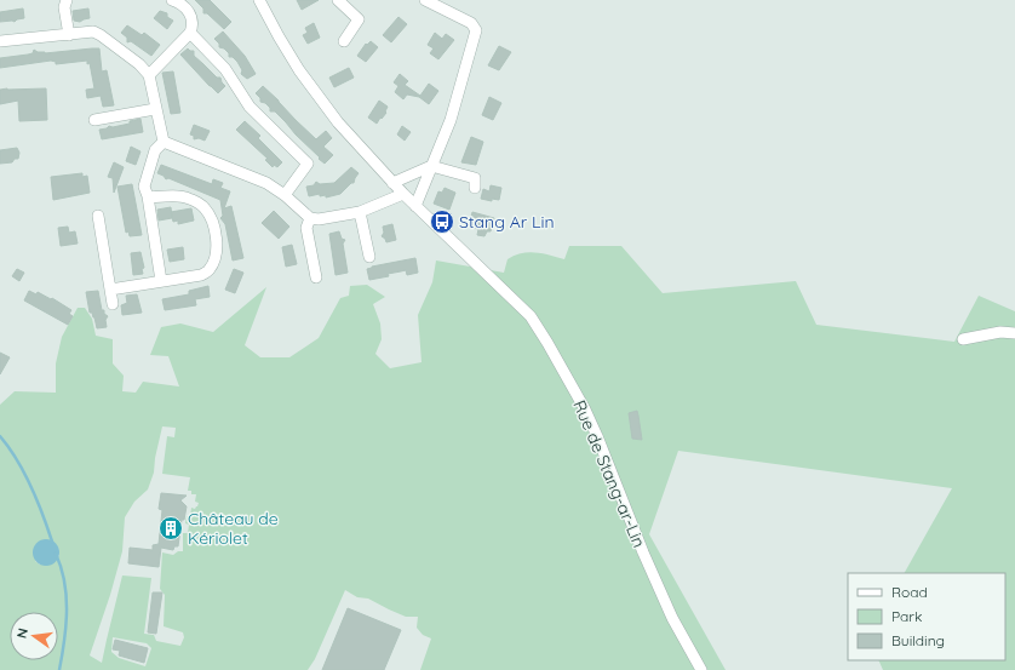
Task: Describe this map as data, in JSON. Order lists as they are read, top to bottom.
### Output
{
  "streets": {
    "street": ["Rue de Stang-ar-Lin"]
  },
  "places": {
    "bus stop": ["Stang Ar Lin"],
    "building": ["Château de Kériolet"]
  },
  "legend": ["Road", "Park", "Building"],
  "north": "left"
}
